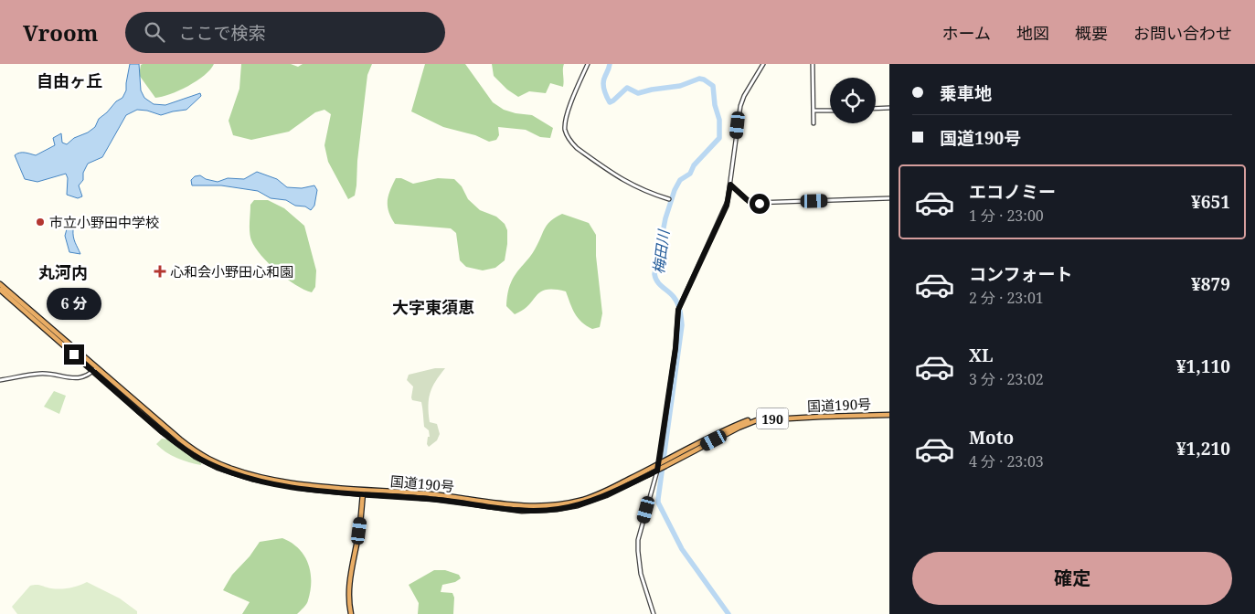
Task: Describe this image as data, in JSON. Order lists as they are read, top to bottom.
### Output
{
  "streets": {
    "highway": ["国道190号", "190"]
  },
  "districts": ["自由ヶ丘", "丸河内", "大字東須恵"],
  "water": ["梅田川"],
  "places": {
    "other": ["市立小野田中学校"],
    "health": ["心和会小野田心和園"]
  },
  "page": {
    "header": "Vroom",
    "search": "ここで検索",
    "nav": [
      "ホーム",
      "地図",
      "概要",
      "お問い合わせ"
    ],
    "banner": ["乗車地", "国道190号"],
    "list": [
      {
        "name": "エコノミー",
        "note": "1 分 · 23:00",
        "value": "¥651"
      },
      {
        "name": "コンフォート",
        "note": "2 分 · 23:01",
        "value": "¥879"
      },
      {
        "name": "XL",
        "note": "3 分 · 23:02",
        "value": "¥1,110"
      },
      {
        "name": "Moto",
        "note": "4 分 · 23:03",
        "value": "¥1,210"
      }
    ],
    "bubble": "6 分",
    "buttons": "確定"
  }
}
